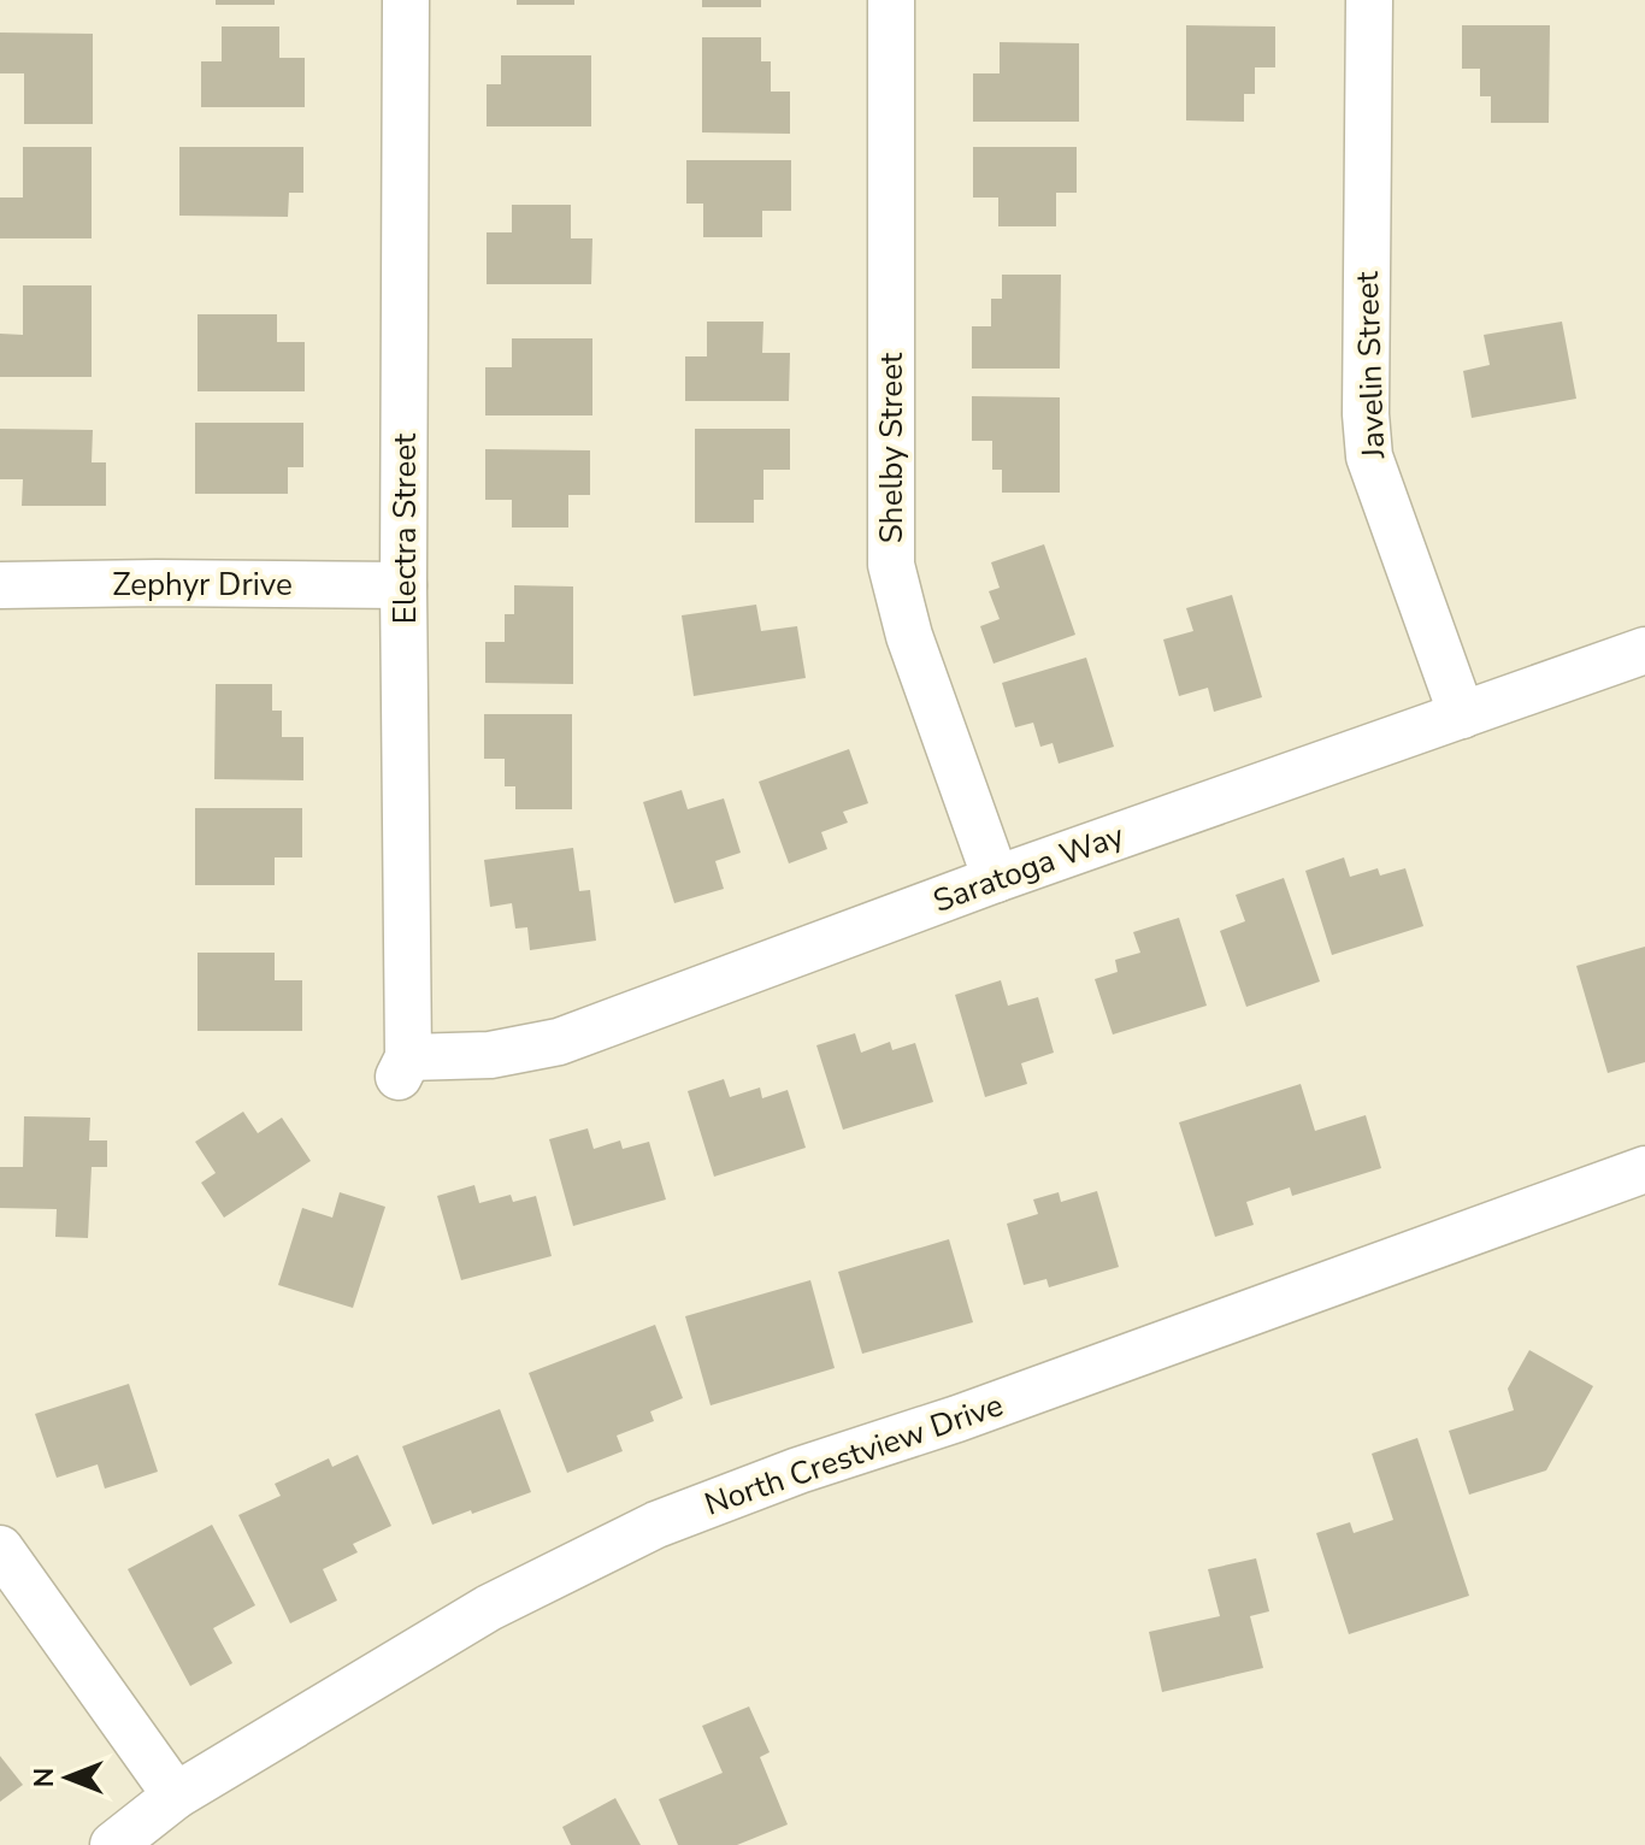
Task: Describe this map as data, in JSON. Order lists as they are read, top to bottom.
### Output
{
  "streets": {
    "street": [
      "Javelin Street",
      "Shelby Street",
      "Electra Street",
      "Zephyr Drive",
      "Saratoga Way",
      "North Crestview Drive"
    ]
  },
  "crossings": [
    ["Javelin Street", "Saratoga Way"],
    ["Shelby Street", "Saratoga Way"],
    ["Electra Street", "Zephyr Drive"],
    ["Electra Street", "Saratoga Way"]
  ],
  "north": "left"
}
